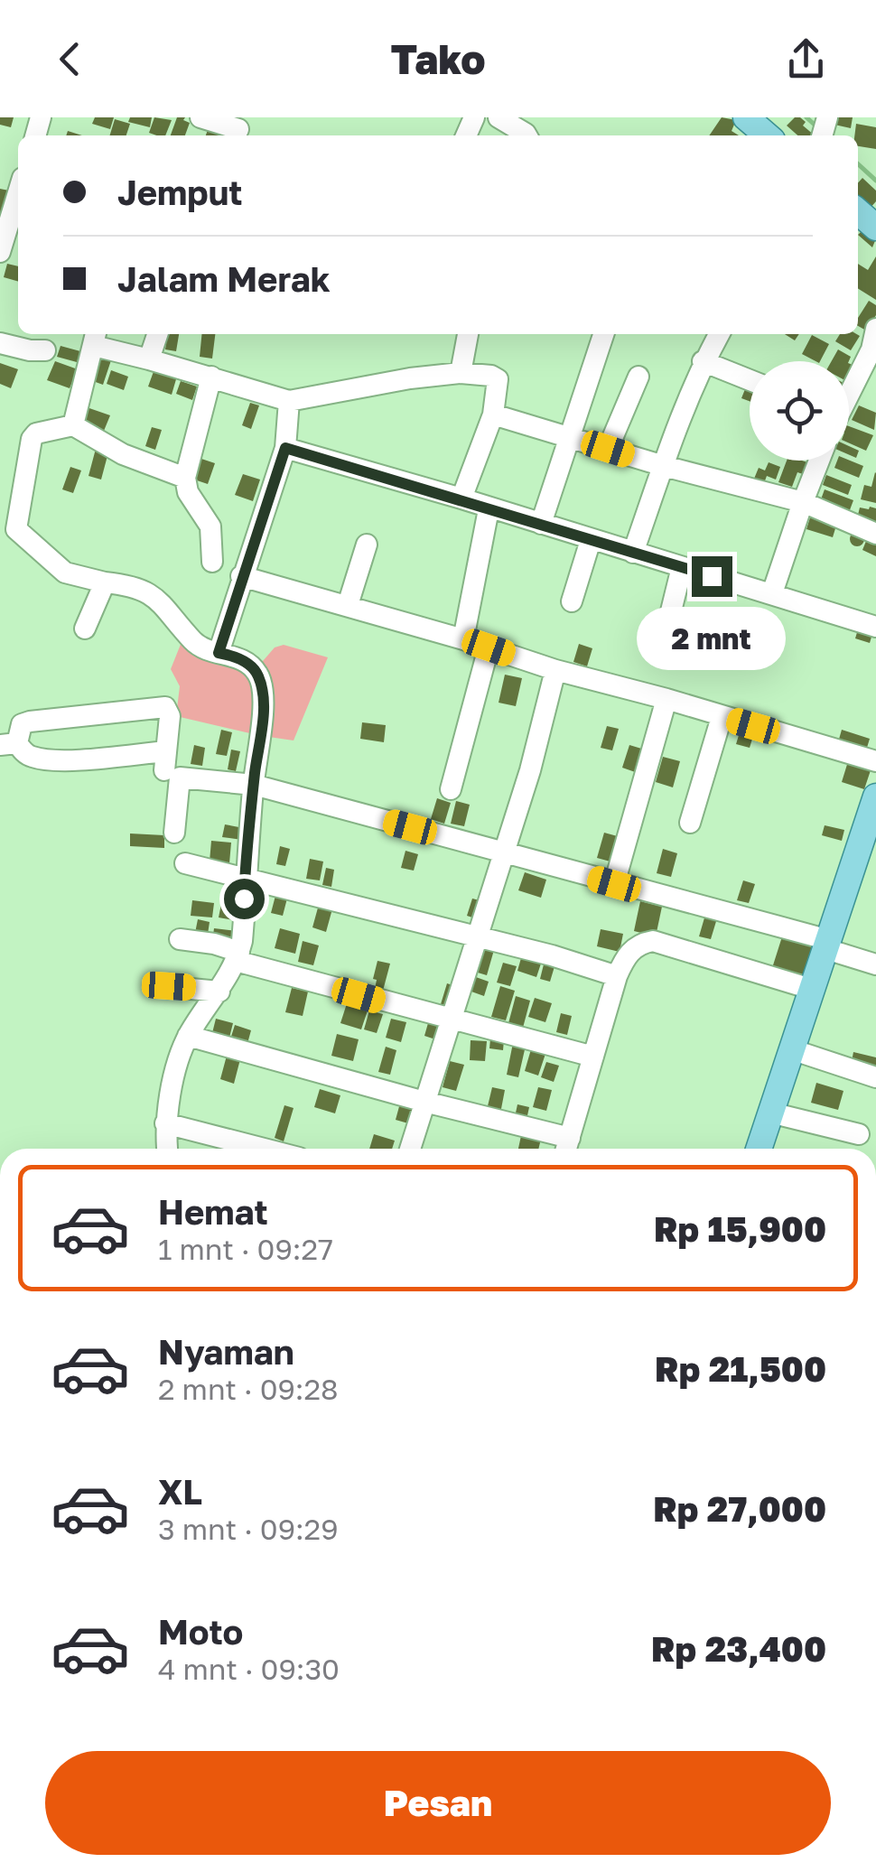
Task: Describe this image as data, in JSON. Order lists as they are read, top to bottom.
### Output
{
  "page": {
    "header": "Tako",
    "banner": ["Jemput", "Jalam Merak"],
    "bubble": "2 mnt",
    "list": [
      {
        "name": "Hemat",
        "note": "1 mnt · 09:27",
        "value": "Rp 15,900"
      },
      {
        "name": "Nyaman",
        "note": "2 mnt · 09:28",
        "value": "Rp 21,500"
      },
      {
        "name": "XL",
        "note": "3 mnt · 09:29",
        "value": "Rp 27,000"
      },
      {
        "name": "Moto",
        "note": "4 mnt · 09:30",
        "value": "Rp 23,400"
      }
    ],
    "buttons": "Pesan"
  }
}
